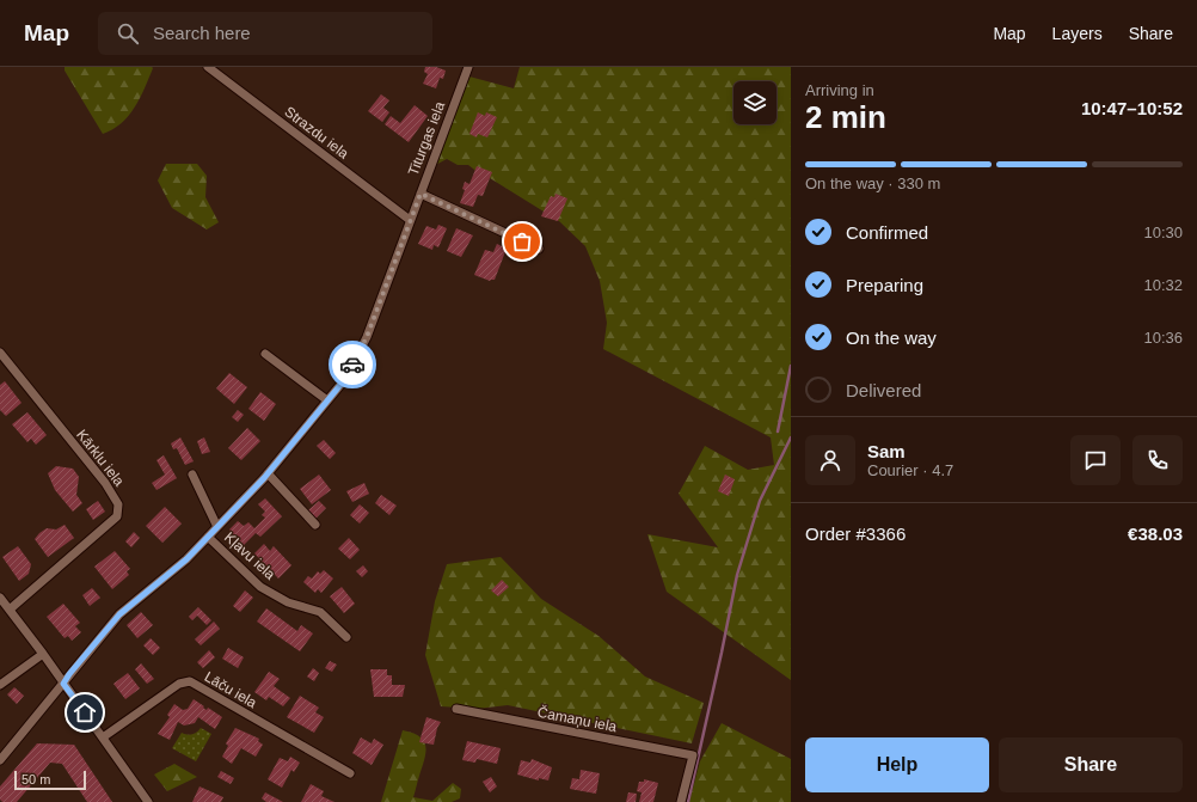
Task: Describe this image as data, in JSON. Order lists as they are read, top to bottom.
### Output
{
  "streets": {
    "street": [
      "Strazdu iela",
      "Titurgas iela",
      "Kārklu iela",
      "Kļavu iela",
      "Lāču iela",
      "Čamaņu iela"
    ]
  },
  "crossings": [
    ["Strazdu iela", "Titurgas iela"],
    ["Titurgas iela", "Kļavu iela"]
  ],
  "scale_bar": "50 m",
  "page": {
    "header": "Map",
    "search": "Search here",
    "nav": ["Map", "Layers", "Share"],
    "heading": ["2 min", "Arriving in", "10:47–10:52"],
    "panel": [
      "Sam",
      "Courier · 4.7",
      "Order #3366",
      "€38.03"
    ],
    "bar": "On the way · 330 m",
    "list": [
      ["Confirmed", "10:30"],
      ["Preparing", "10:32"],
      ["On the way", "10:36"],
      "Delivered"
    ],
    "buttons": ["Help", "Share"],
    "scale": "50 m"
  }
}
